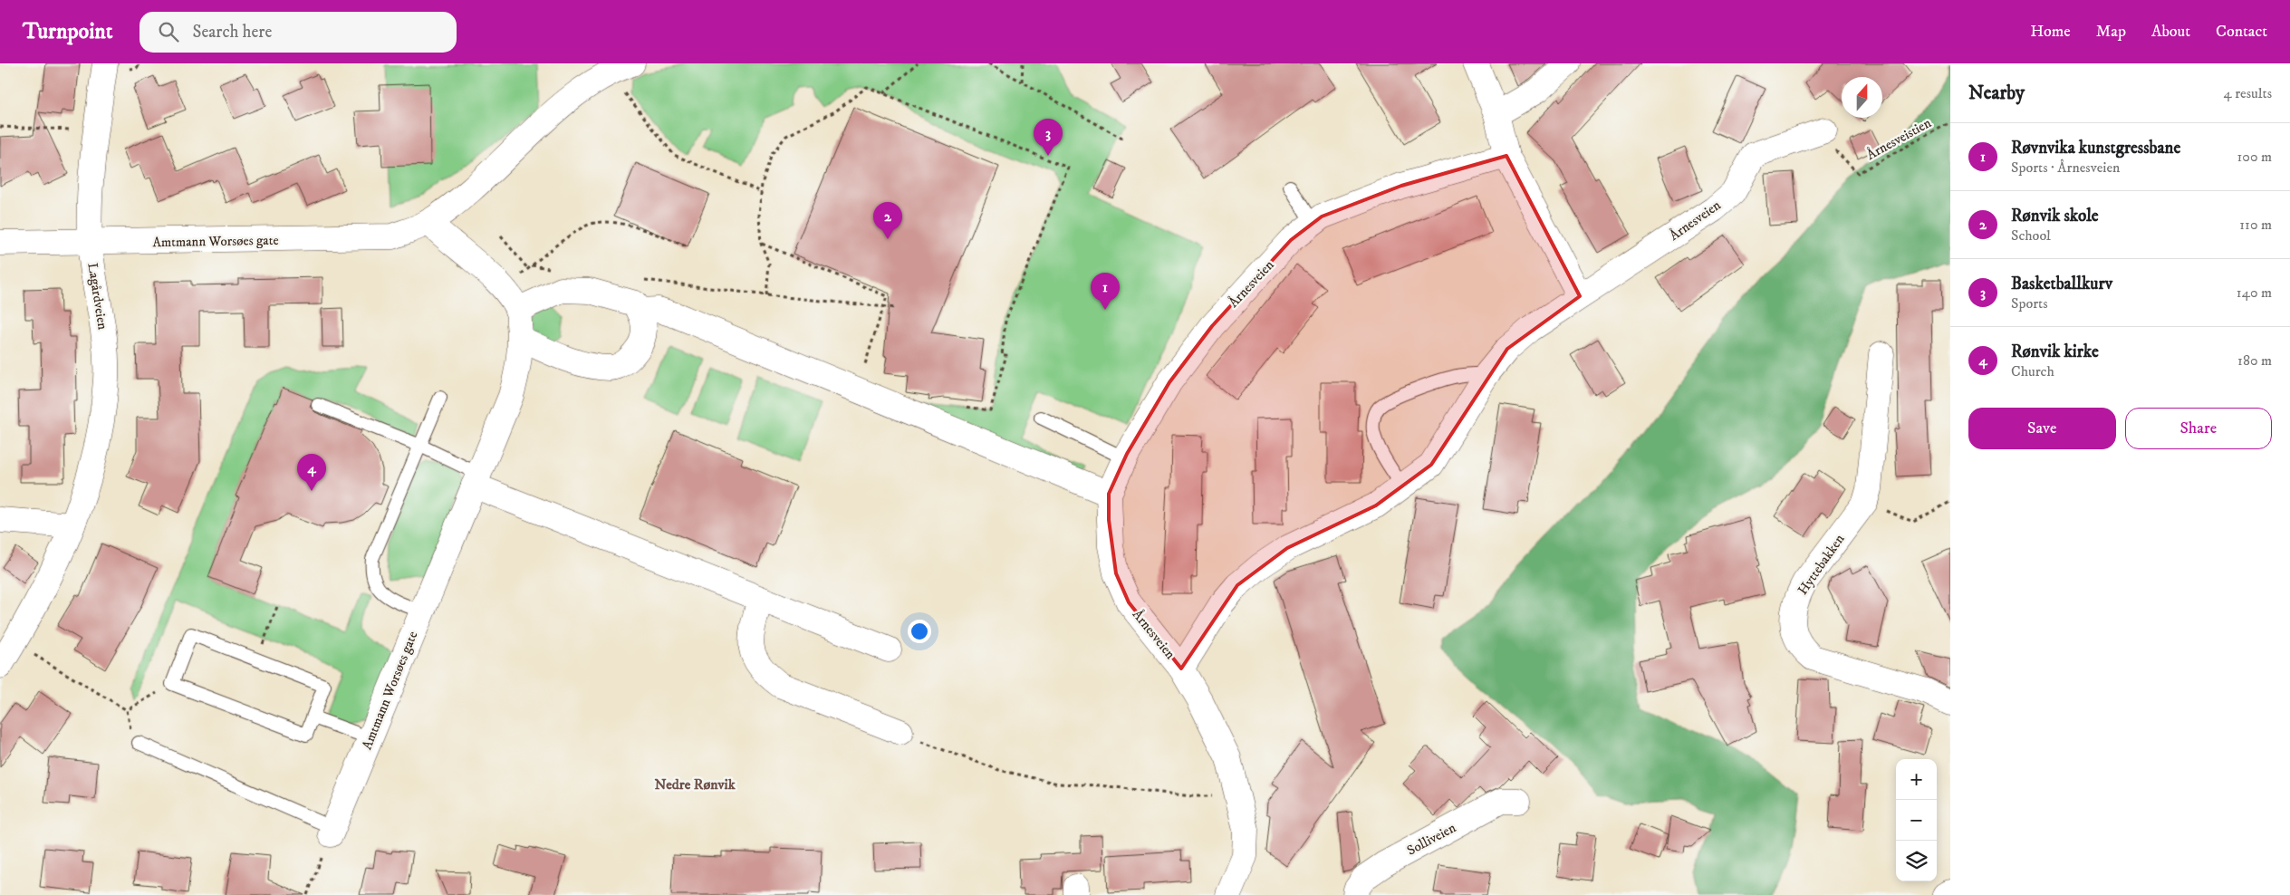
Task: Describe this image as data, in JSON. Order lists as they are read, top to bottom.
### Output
{
  "streets": {
    "street": [
      "Årnesveien",
      "Amtmann Worsøes gate",
      "Lagårdveien",
      "Hyttebakken",
      "Solliveien"
    ],
    "path": ["Årnesveistien"]
  },
  "crossings": [
    ["Årnesveistien", "Årnesveien"],
    ["Amtmann Worsøes gate", "Lagårdveien"]
  ],
  "districts": ["Nedre Rønvik"],
  "north": "top",
  "page": {
    "header": "Turnpoint",
    "search": "Search here",
    "nav": [
      "Home",
      "Map",
      "About",
      "Contact"
    ],
    "heading": ["Nearby", "4 results"],
    "pins": [
      "3",
      "2",
      "1",
      "4"
    ],
    "list": [
      {
        "mark": "1",
        "name": "Røvnvika kunstgressbane",
        "note": "Sports · Årnesveien",
        "value": "100 m"
      },
      {
        "mark": "2",
        "name": "Rønvik skole",
        "note": "School",
        "value": "110 m"
      },
      {
        "mark": "3",
        "name": "Basketballkurv",
        "note": "Sports",
        "value": "140 m"
      },
      {
        "mark": "4",
        "name": "Rønvik kirke",
        "note": "Church",
        "value": "180 m"
      }
    ],
    "buttons": ["Save", "Share"],
    "map_buttons": ["+", "−"]
  }
}
